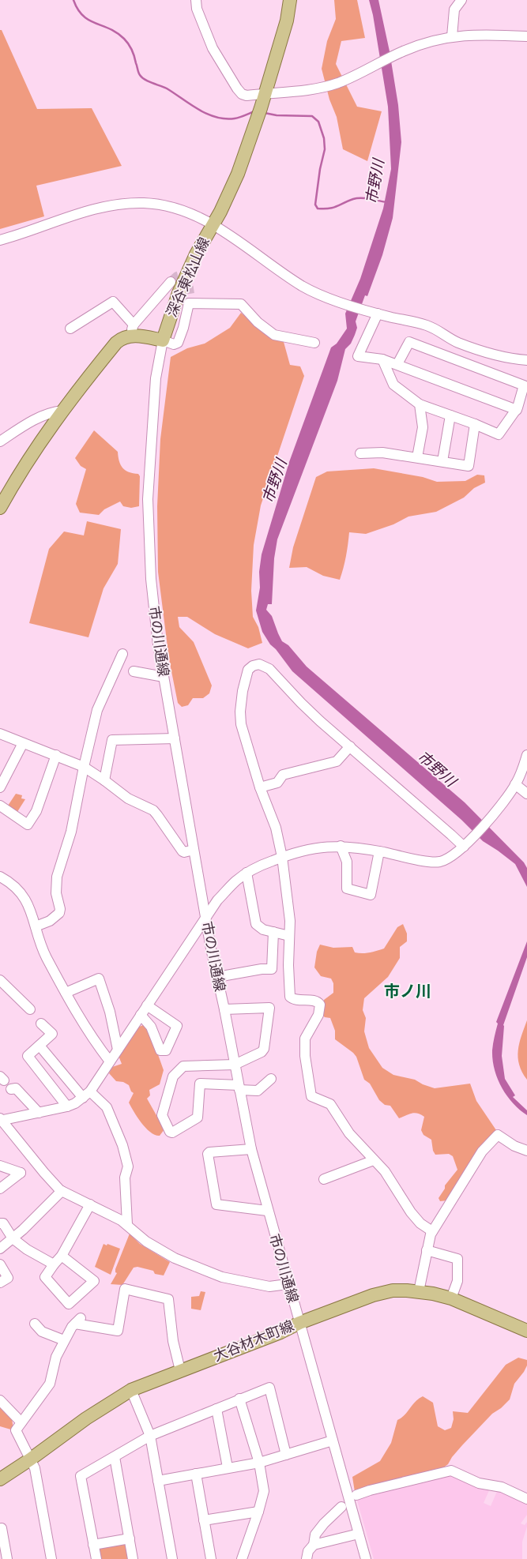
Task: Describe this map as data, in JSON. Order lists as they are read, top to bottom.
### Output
{
  "streets": {
    "main road": ["深谷東松山線", "大谷材木町線"],
    "street": ["市の川通線"]
  },
  "crossings": [
    ["深谷東松山線", "市の川通線"],
    ["市の川通線", "大谷材木町線"]
  ],
  "districts": ["市ノ川"],
  "water": ["市野川"]
}
